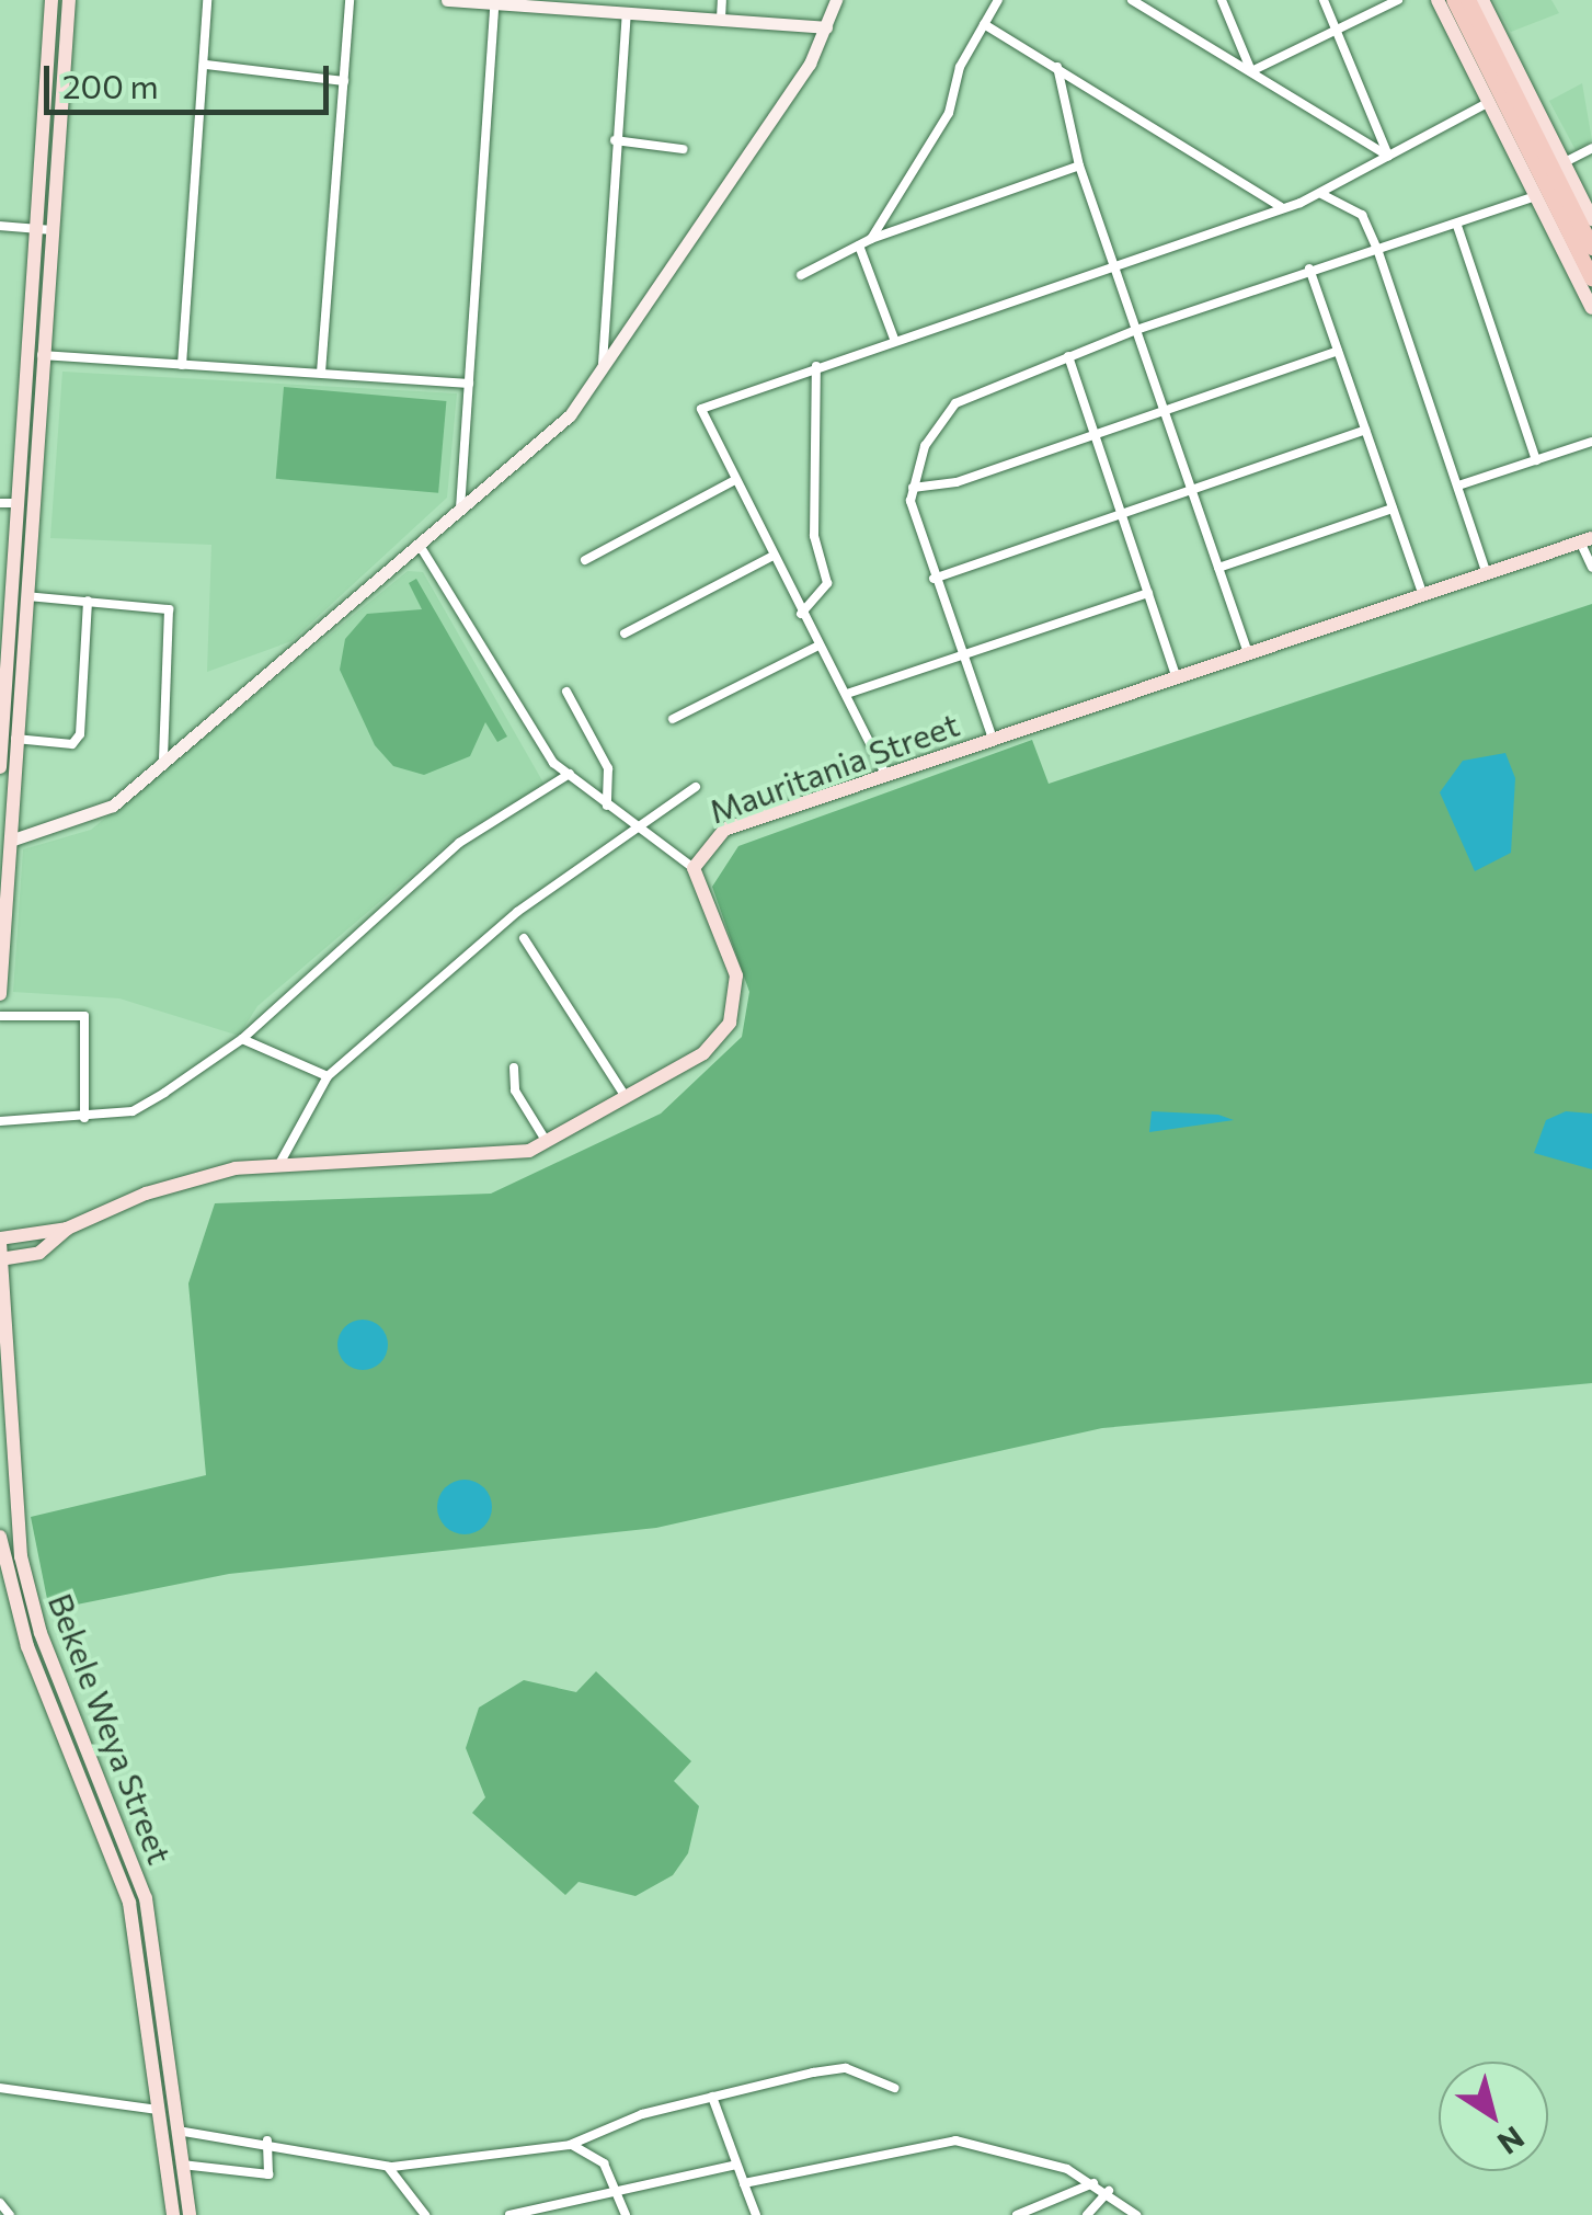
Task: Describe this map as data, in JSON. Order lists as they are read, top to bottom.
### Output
{
  "streets": {
    "main road": ["Mauritania Street", "Bekele Weya Street"]
  },
  "crossings": [
    ["Mauritania Street", "Bekele Weya Street"]
  ],
  "scale_bar": "200 m",
  "north": "bottom right"
}
